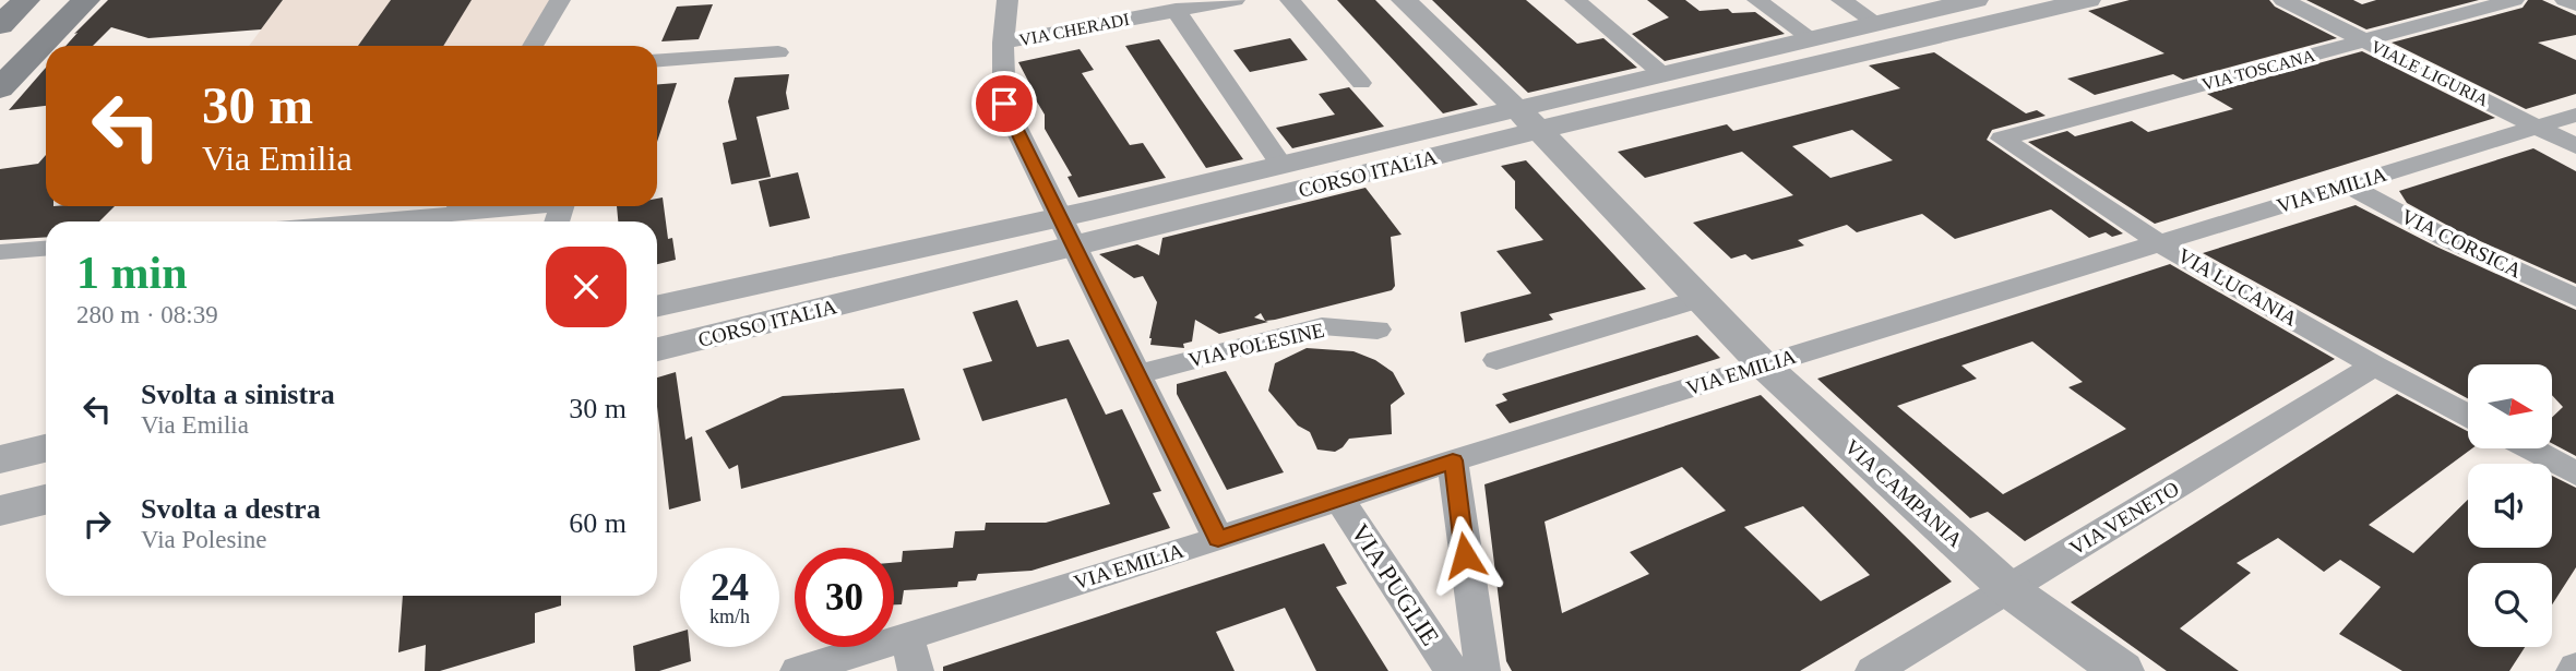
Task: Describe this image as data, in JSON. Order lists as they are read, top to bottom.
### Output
{
  "streets": {
    "street": [
      "VIA CHERADI",
      "VIA TOSCANA",
      "VIALE LIGURIA",
      "CORSO ITALIA",
      "VIA EMILIA",
      "VIA CORSICA",
      "VIA LUCANIA",
      "VIA POLESINE",
      "VIA CAMPANIA",
      "VIA VENETO",
      "VIA PUGLIE"
    ]
  },
  "crossings": [
    ["VIA TOSCANA", "VIALE LIGURIA"],
    ["VIA TOSCANA", "VIA LUCANIA"],
    ["VIALE LIGURIA", "VIA EMILIA"],
    ["CORSO ITALIA", "VIA CAMPANIA"],
    ["VIA EMILIA", "VIA CORSICA"],
    ["VIA EMILIA", "VIA LUCANIA"],
    ["VIA EMILIA", "VIA CAMPANIA"],
    ["VIA EMILIA", "VIA PUGLIE"],
    ["VIA LUCANIA", "VIA VENETO"],
    ["VIA CAMPANIA", "VIA VENETO"]
  ],
  "north": "right",
  "page": {
    "turn": ["30 m", "Via Emilia"],
    "heading": ["1 min", "280 m · 08:39"],
    "list": [
      {
        "name": "Svolta a sinistra",
        "note": "Via Emilia",
        "value": "30 m"
      },
      {
        "name": "Svolta a destra",
        "note": "Via Polesine",
        "value": "60 m"
      }
    ],
    "speed": "24 km/h",
    "limit": "30"
  }
}
